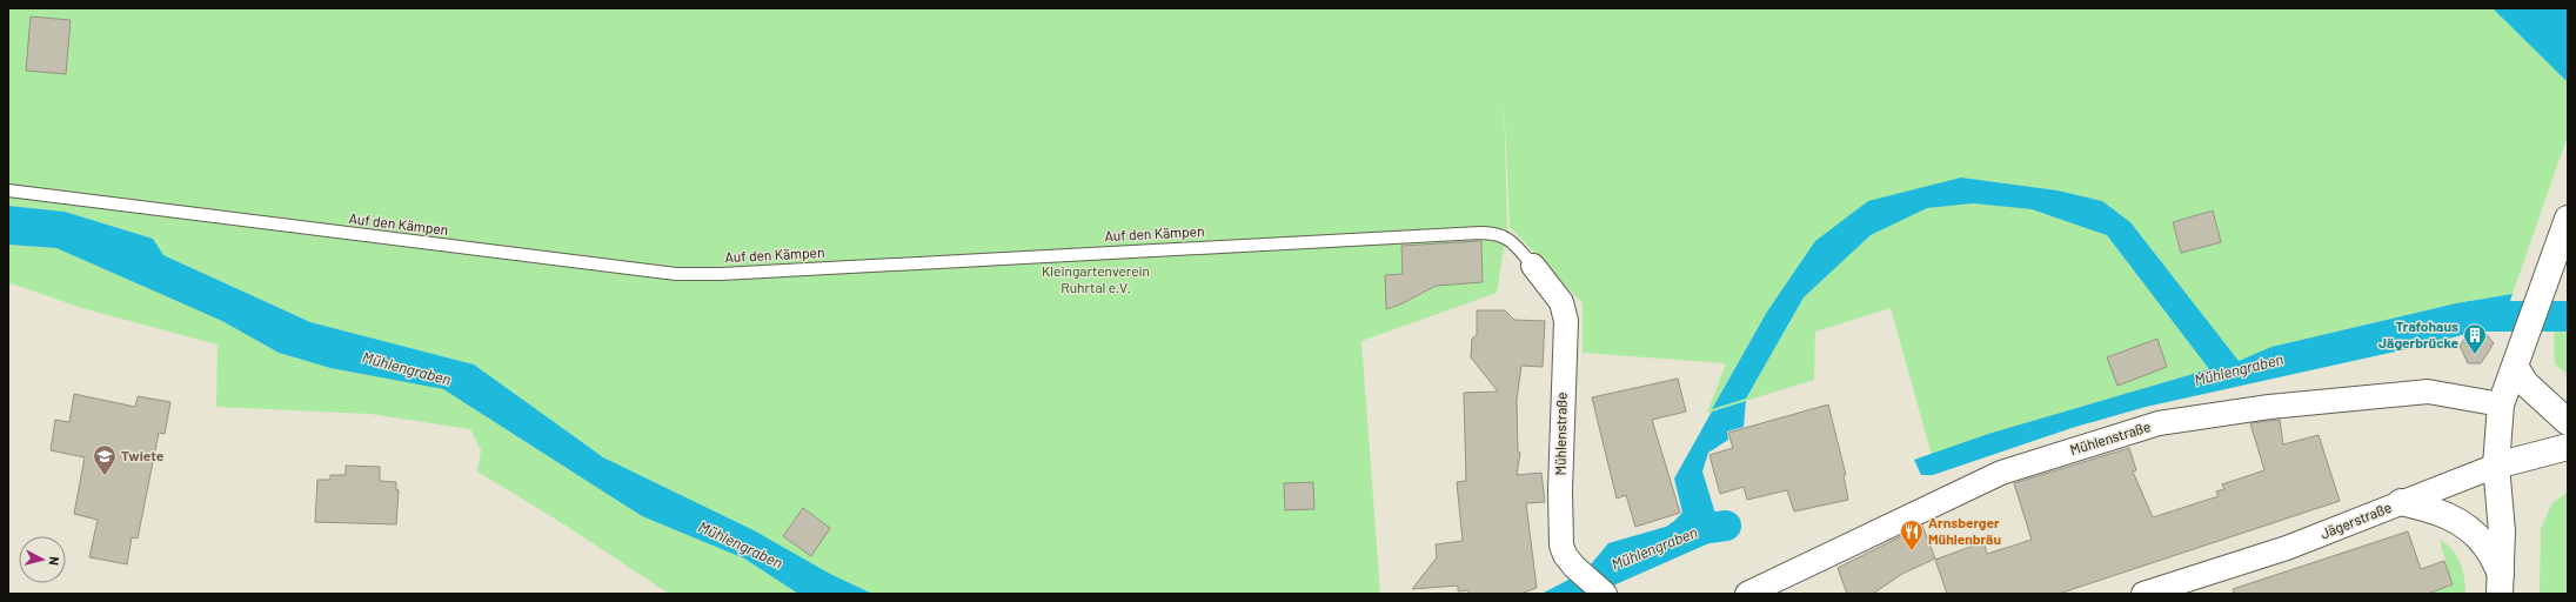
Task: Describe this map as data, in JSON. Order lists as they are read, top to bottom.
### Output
{
  "streets": {
    "main road": ["Jägerstraße"],
    "street": ["Mühlenstraße"],
    "lane": ["Auf den Kämpen"]
  },
  "crossings": [
    ["Auf den Kämpen", "Mühlenstraße"]
  ],
  "water": ["Mühlengraben"],
  "parks": ["Kleingartenverein Ruhrtal e.V."],
  "places": {
    "building": ["Trafohaus Jägerbrücke"],
    "school or university": ["Twiete"],
    "restaurant": ["Arnsberger Mühlenbräu"]
  },
  "north": "right"
}
